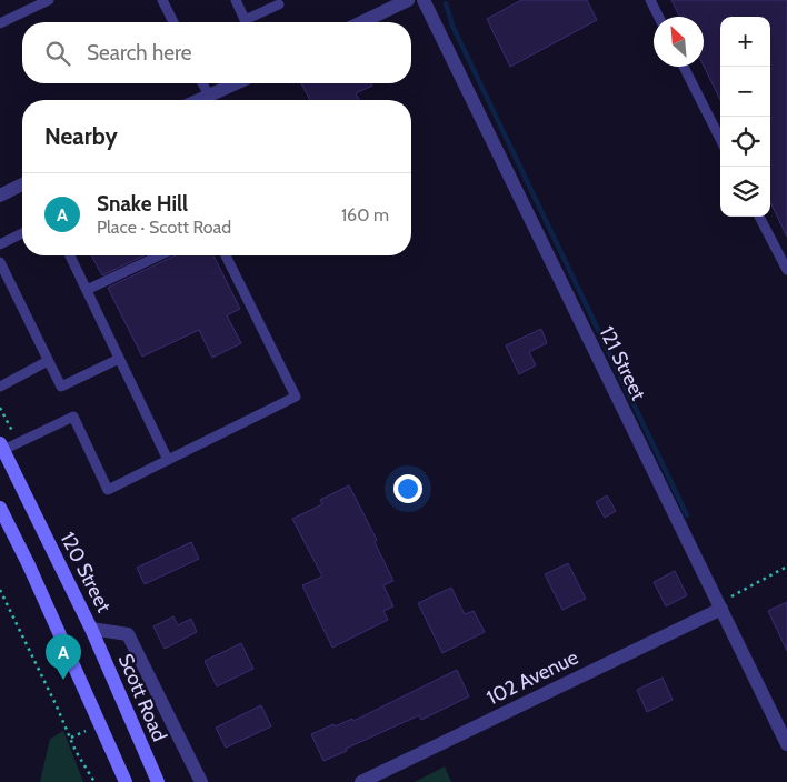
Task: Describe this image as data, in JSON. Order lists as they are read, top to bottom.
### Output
{
  "streets": {
    "main road": ["120 Street", "Scott Road"],
    "street": ["121 Street", "102 Avenue"]
  },
  "crossings": [
    ["121 Street", "102 Avenue"],
    ["120 Street", "Scott Road"]
  ],
  "north": "top left",
  "page": {
    "map_buttons": ["+", "−"],
    "search": "Search here",
    "heading": "Nearby",
    "list": [
      {
        "mark": "A",
        "name": "Snake Hill",
        "note": "Place · Scott Road",
        "value": "160 m"
      }
    ],
    "pins": "A"
  }
}
